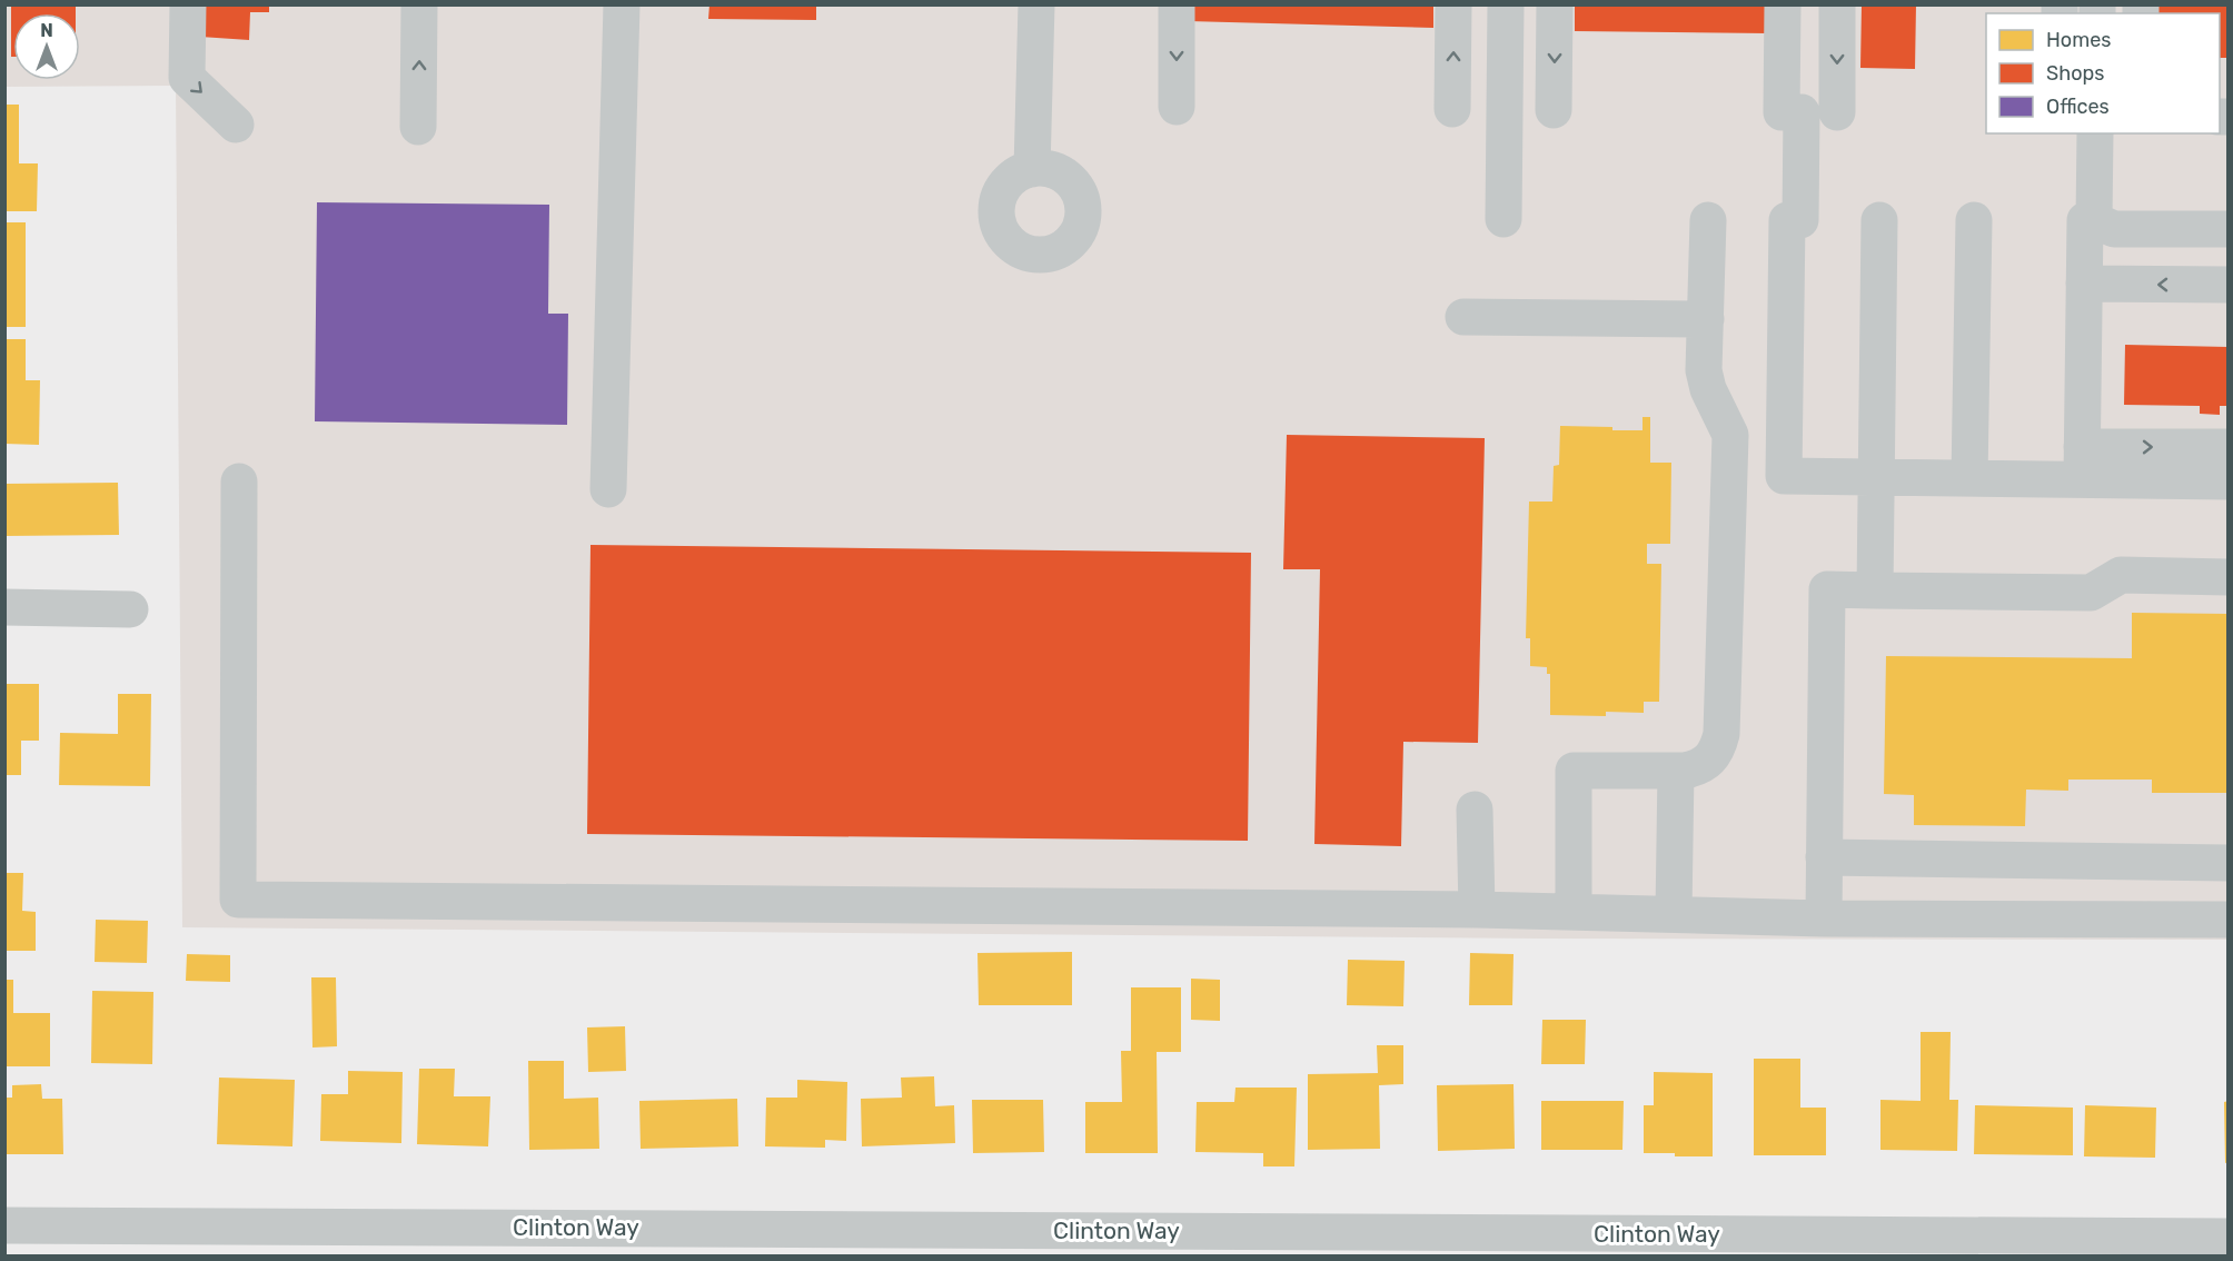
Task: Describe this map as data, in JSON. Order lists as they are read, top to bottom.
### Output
{
  "streets": {
    "street": ["Clinton Way"]
  },
  "legend": ["Homes", "Shops", "Offices"],
  "north": "top"
}
